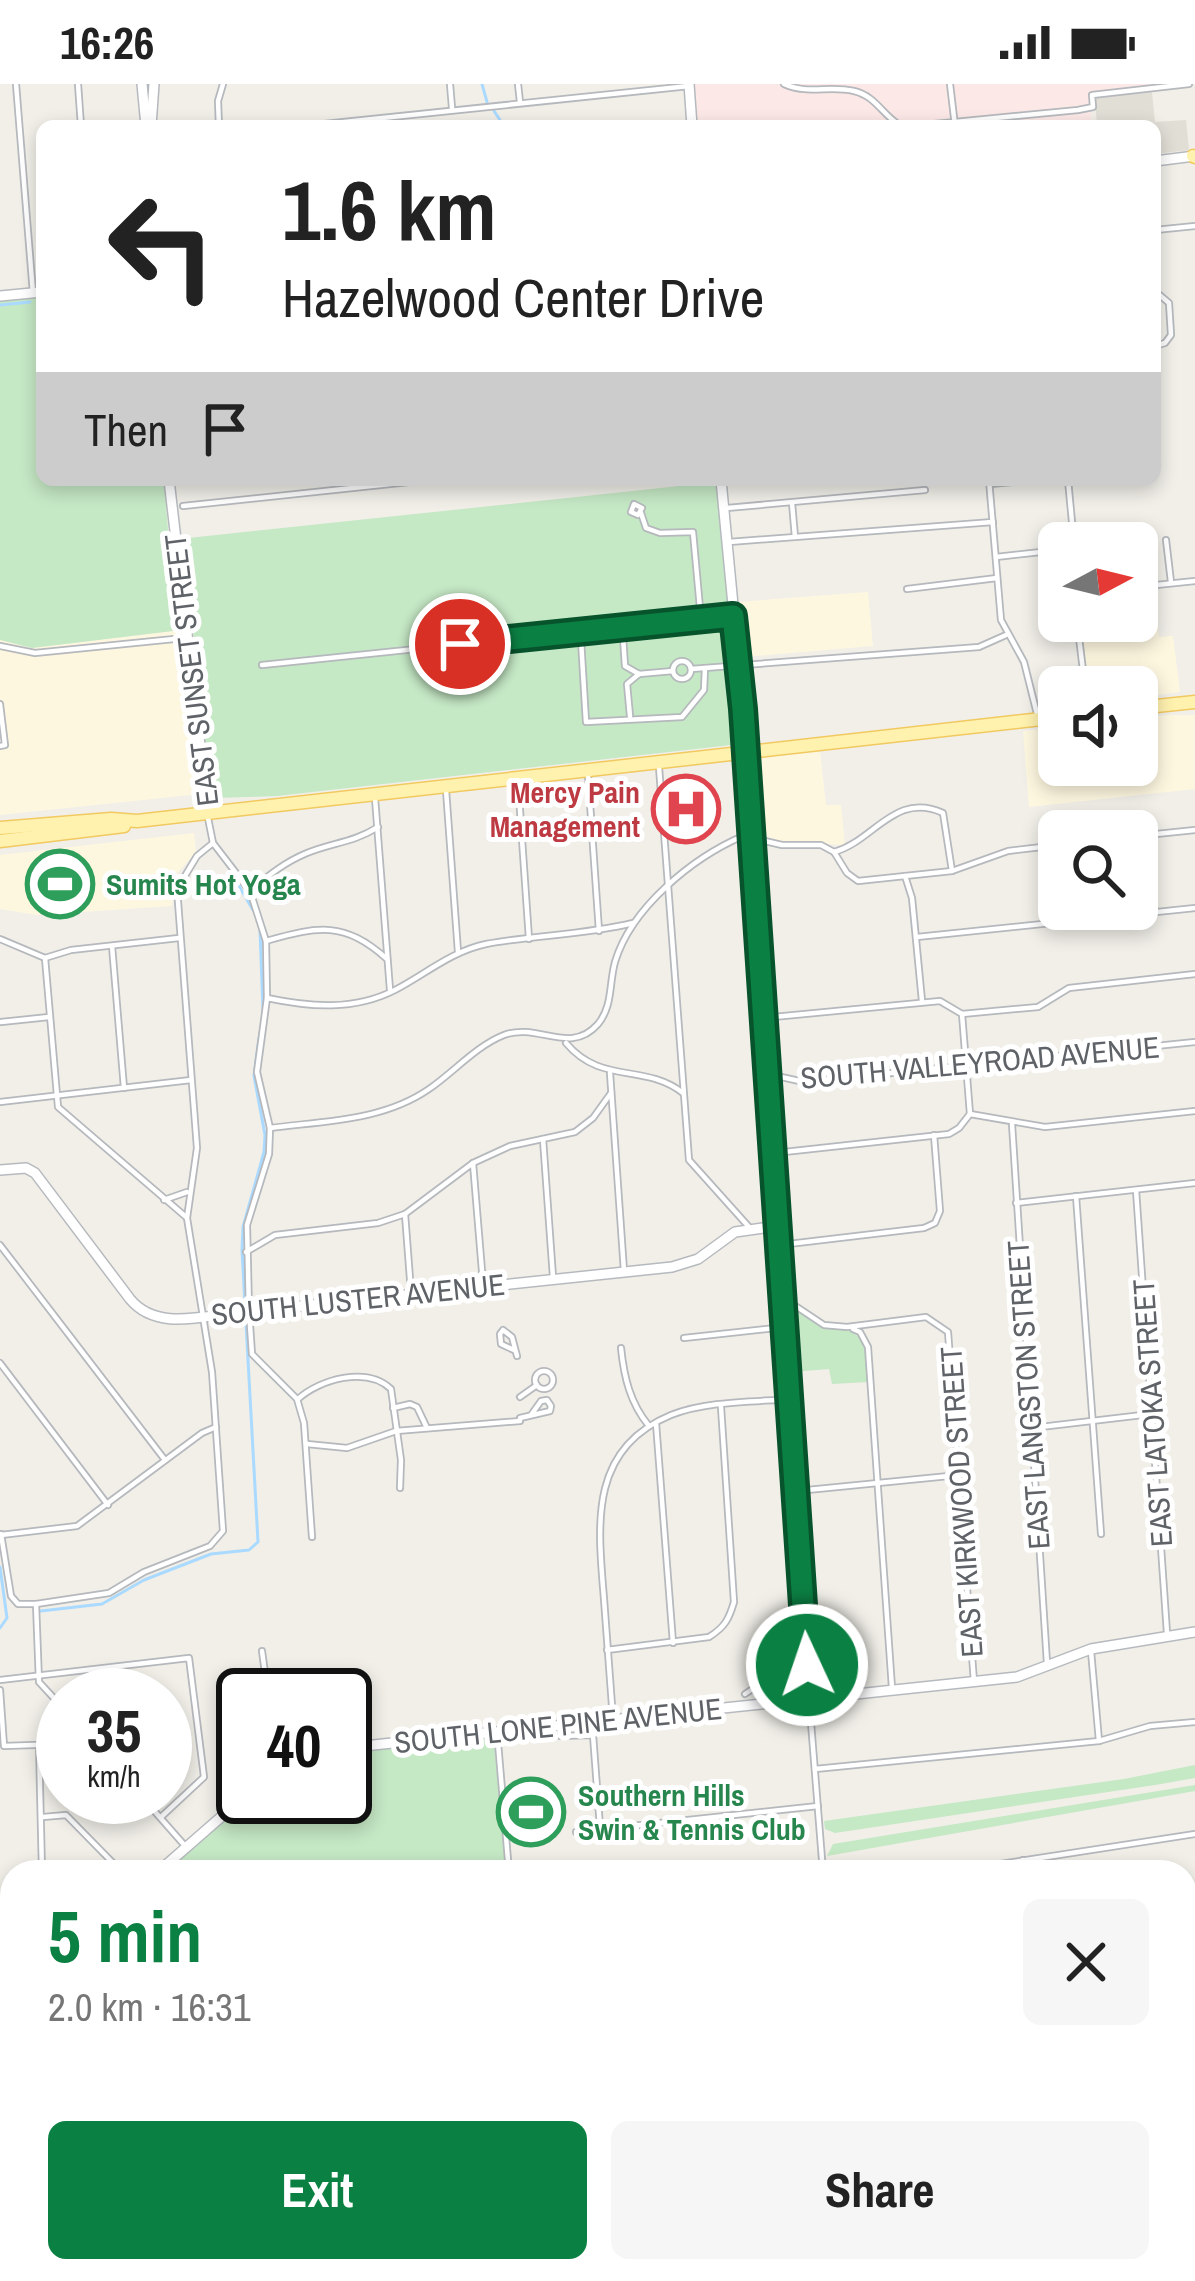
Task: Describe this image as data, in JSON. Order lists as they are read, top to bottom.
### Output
{
  "streets": {
    "street": [
      "EAST SUNSET STREET",
      "SOUTH VALLEYROAD AVENUE",
      "SOUTH LUSTER AVENUE",
      "EAST LANGSTON STREET",
      "EAST LATOKA STREET",
      "EAST KIRKWOOD STREET",
      "SOUTH LONE PINE AVENUE"
    ]
  },
  "crossings": [
    ["EAST SUNSET STREET", "SOUTH LUSTER AVENUE"],
    ["EAST LANGSTON STREET", "SOUTH LONE PINE AVENUE"],
    ["EAST LATOKA STREET", "SOUTH LONE PINE AVENUE"],
    ["EAST KIRKWOOD STREET", "SOUTH LONE PINE AVENUE"]
  ],
  "places": {
    "hospital": ["Mercy Pain Management"],
    "sports": ["Sumits Hot Yoga", "Southern Hills Swin & Tennis Club"]
  },
  "north": "right",
  "page": {
    "status": "16:26",
    "turn": ["1.6 km", "Hazelwood Center Drive"],
    "then": "Then",
    "speed": "35 km/h",
    "limit": "40",
    "heading": ["5 min", "2.0 km · 16:31"],
    "buttons": ["Exit", "Share"]
  }
}
